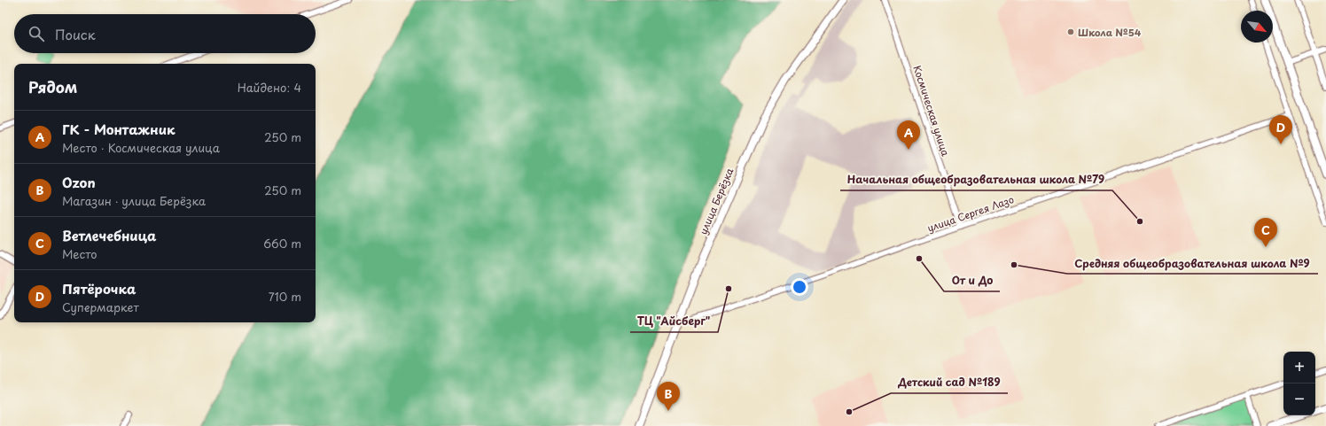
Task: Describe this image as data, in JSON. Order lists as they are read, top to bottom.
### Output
{
  "streets": {
    "main road": ["улица Берёзка"],
    "street": ["Космическая улица", "улица Сергея Лазо"]
  },
  "crossings": [
    ["Космическая улица", "улица Сергея Лазо"],
    ["улица Берёзка", "улица Сергея Лазо"]
  ],
  "places": [
    "Школа №54",
    "Начальная общеобразовательная школа №79",
    "От и До",
    "Средняя общеобразовательная школа №9",
    "ТЦ \"Айсберг\"",
    "Детский сад №189"
  ],
  "north": "bottom right",
  "page": {
    "search": "Поиск",
    "heading": ["Рядом", "Найдено: 4"],
    "list": [
      {
        "mark": "A",
        "name": "ГК - Монтажник",
        "note": "Место · Космическая улица",
        "value": "250 m"
      },
      {
        "mark": "B",
        "name": "Ozon",
        "note": "Магазин · улица Берёзка",
        "value": "250 m"
      },
      {
        "mark": "C",
        "name": "Ветлечебница",
        "note": "Место",
        "value": "660 m"
      },
      {
        "mark": "D",
        "name": "Пятёрочка",
        "note": "Супермаркет",
        "value": "710 m"
      }
    ],
    "pins": [
      "D",
      "A",
      "C",
      "B"
    ],
    "map_buttons": ["+", "−"]
  }
}
